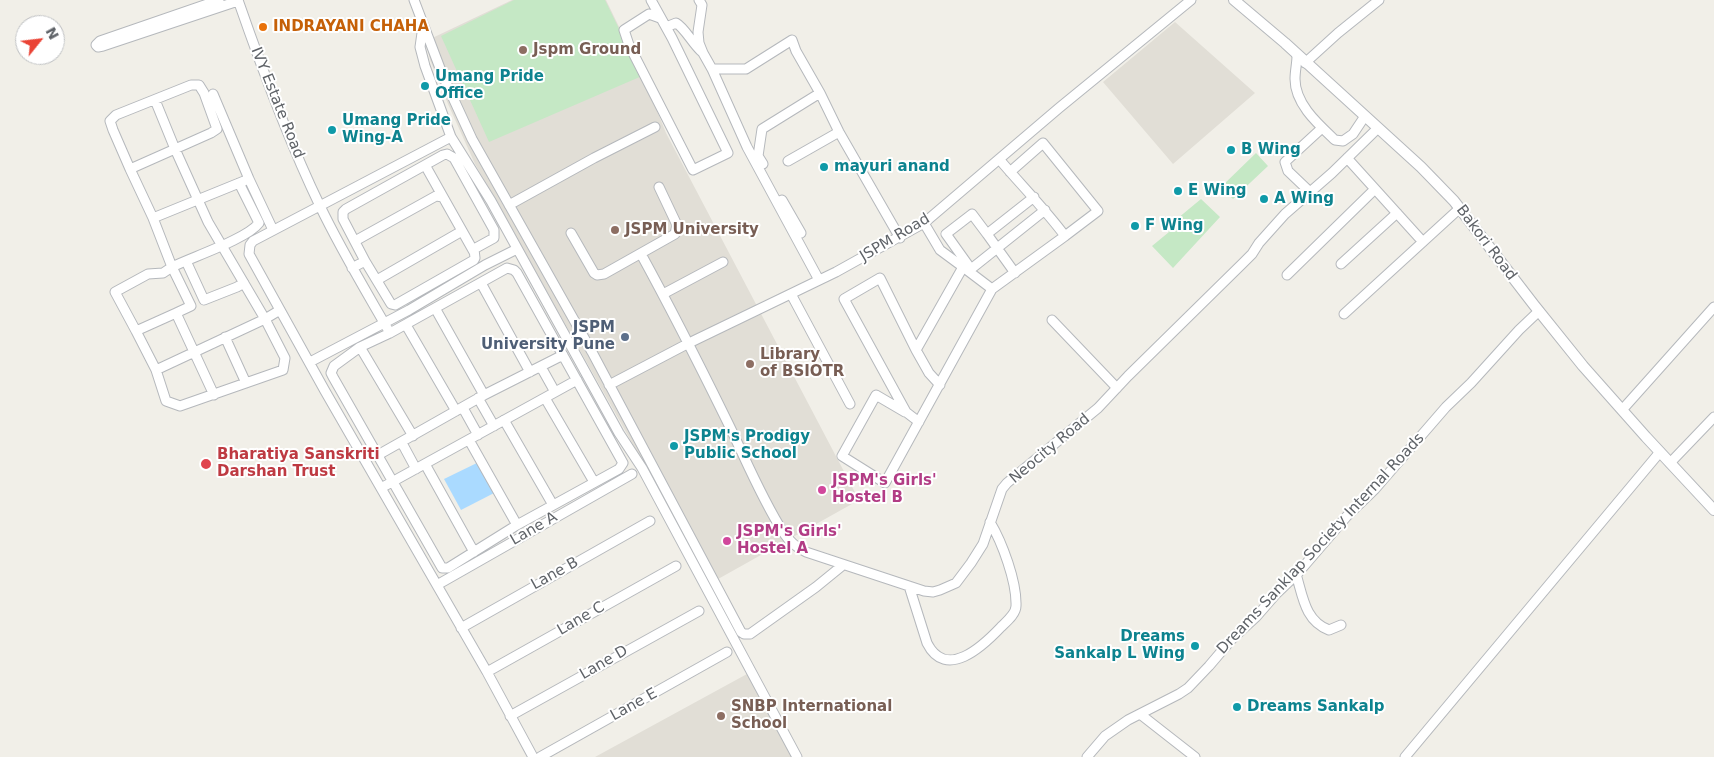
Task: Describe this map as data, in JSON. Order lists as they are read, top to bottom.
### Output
{
  "streets": {
    "street": [
      "IVY Estate Road",
      "JSPM Road",
      "Bakori Road",
      "Neocity Road",
      "Lane A",
      "Dreams Sanklap Society Internal Roads",
      "Lane B",
      "Lane C",
      "Lane D",
      "Lane E"
    ]
  },
  "crossings": [
    ["JSPM Road", "Neocity Road"],
    ["Bakori Road", "Neocity Road"],
    ["Bakori Road", "Dreams Sanklap Society Internal Roads"]
  ],
  "places": [
    "INDRAYANI CHAHA",
    "Jspm Ground",
    "Umang Pride Office",
    "Umang Pride Wing-A",
    "B Wing",
    "mayuri anand",
    "E Wing",
    "A Wing",
    "F Wing",
    "JSPM University",
    "JSPM University Pune",
    "Library of BSIOTR",
    "JSPM's Prodigy Public School",
    "Bharatiya Sanskriti Darshan Trust",
    "JSPM's Girls' Hostel B",
    "JSPM's Girls' Hostel A",
    "Dreams Sankalp L Wing",
    "Dreams Sankalp",
    "SNBP International School"
  ],
  "north": "top right"
}
